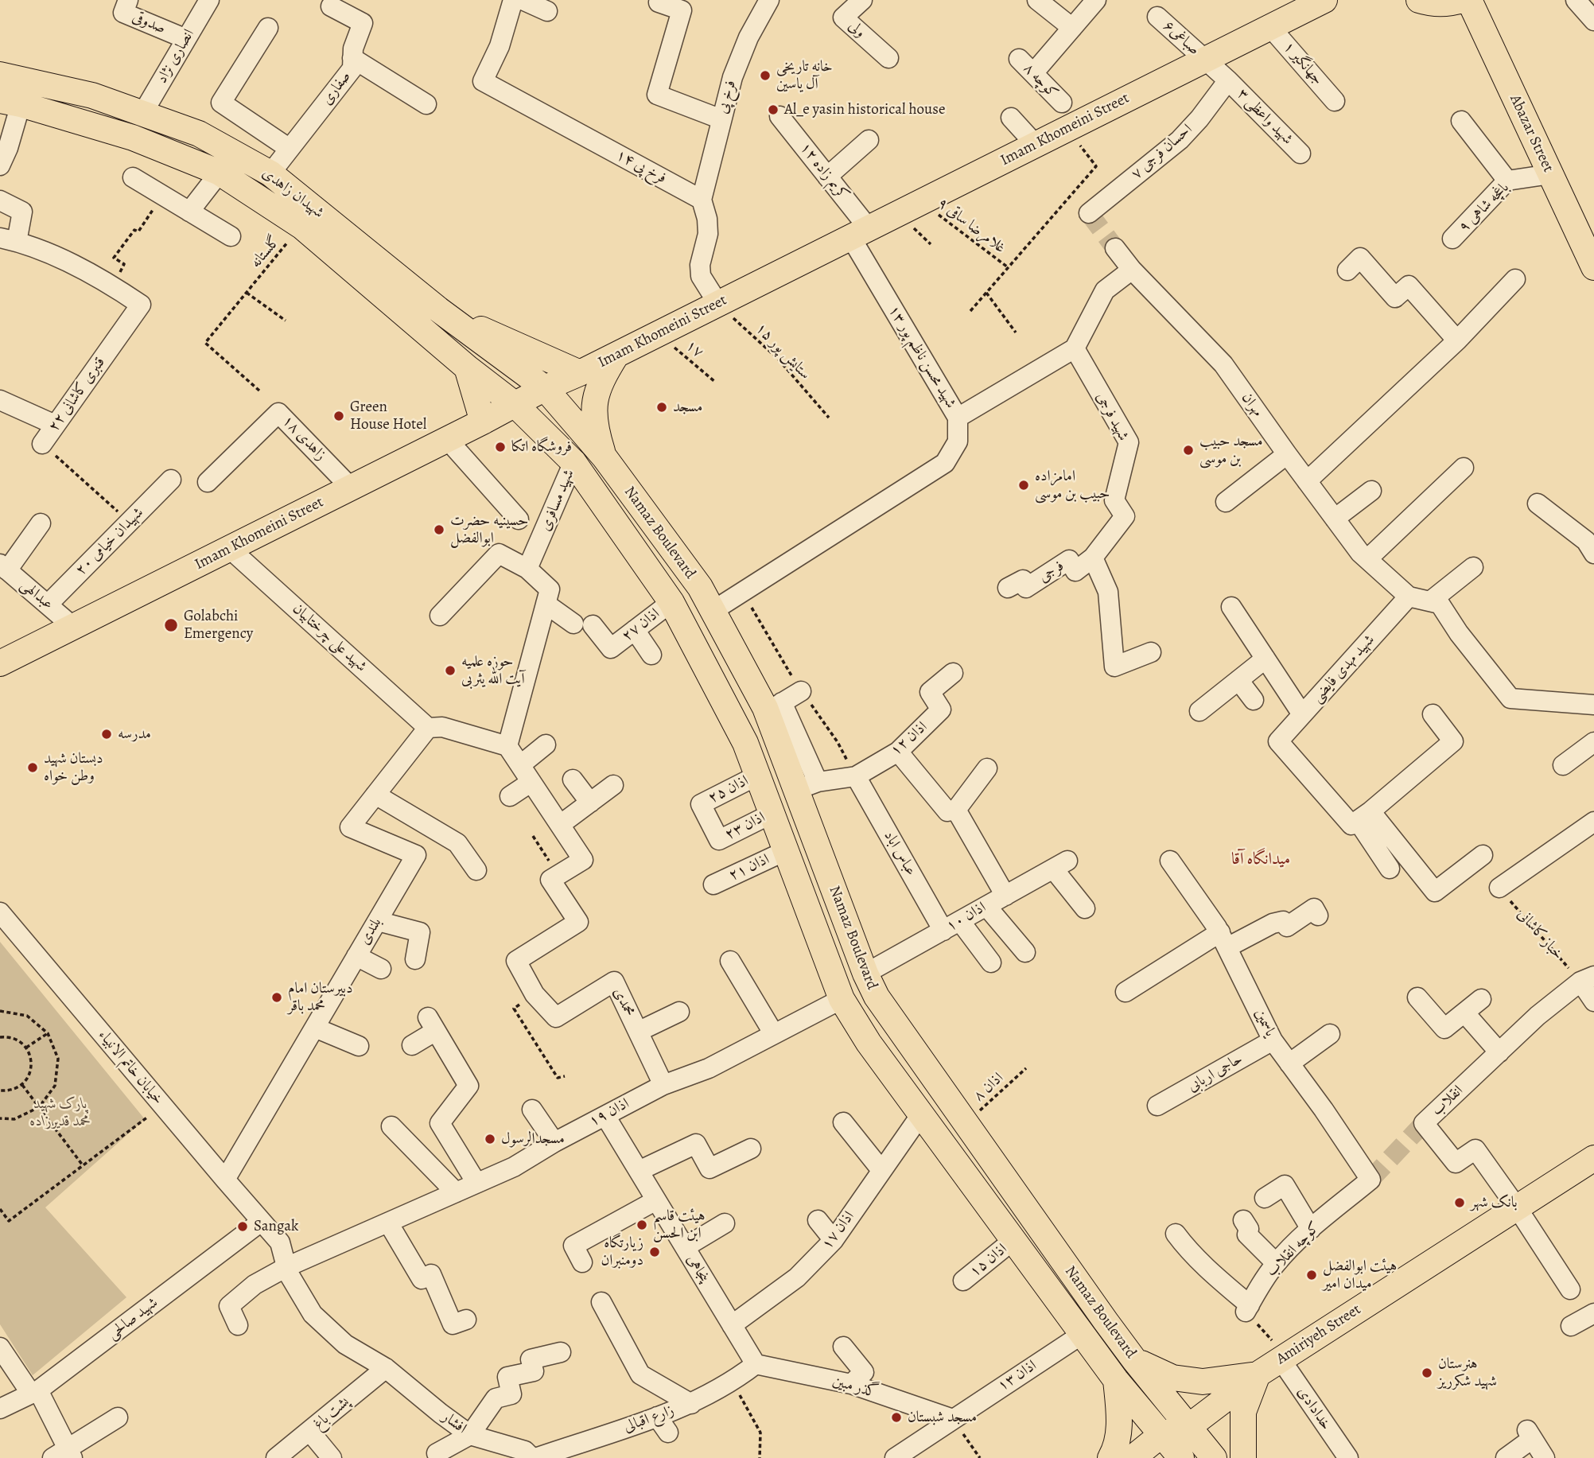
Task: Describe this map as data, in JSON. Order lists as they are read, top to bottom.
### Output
{
  "streets": {
    "main road": [
      "Imam Khomeini Street",
      "Abazar Street",
      "شهیدان زاهدی",
      "Namaz Boulevard",
      "Amiriyeh Street"
    ],
    "street": [
      "صدوقی",
      "ولی",
      "صباغی۶",
      "انصاری نژاد",
      "جهانگیر ۱",
      "کوچه ۸",
      "صفاری",
      "فرخ پی",
      "شهید واعظی ۳",
      "احسان فرجی ۷",
      "فرخ پی ۱۴",
      "کریم زاده ۱۲",
      "باغچه شاهی ۹",
      "شهید محسن ناظم پور ۱۳",
      "قنبری کاشانی ۲۲",
      "مهران",
      "شهید فرجی",
      "زاهدی ۱۸",
      "شهید مسافری",
      "شهیدان خیامی ۲۰",
      "فرجی",
      "عبدالهی",
      "اذان ۲۷",
      "شهید علی چرختابیان",
      "شهید مهدی فایضی",
      "اذان ۱۲",
      "اذان ۲۵",
      "اذان ۲۳",
      "عباس اباد",
      "اذان ۲۱",
      "اذان ۱۰",
      "بلندی",
      "محمدی",
      "یاسمین",
      "خیابان خاتم الانبیاء",
      "حاجی اربابی",
      "انقلاب",
      "اذان ۱۹",
      "اذان ۱۷",
      "کوچه انقلاب",
      "اذان ۱۵",
      "پنجاهی",
      "شهید صالحی",
      "اذان ۱۳",
      "گذر مبین",
      "خدادادی",
      "پشت باغ",
      "زارع اقبالی",
      "افشار"
    ],
    "path": [
      "غلامرضا ساقی ۹",
      "گلستانه",
      "۱۷",
      "ستایش پور ۱۵",
      "خباز کاشانی",
      "اذان ۸"
    ]
  },
  "crossings": [
    ["صدوقی", "انصاری نژاد"],
    ["صباغی۶", "Imam Khomeini Street"],
    ["انصاری نژاد", "شهیدان زاهدی"],
    ["جهانگیر ۱", "Imam Khomeini Street"],
    ["صفاری", "شهیدان زاهدی"],
    ["فرخ پی", "فرخ پی ۱۴"],
    ["شهید واعظی ۳", "احسان فرجی ۷"],
    ["Imam Khomeini Street", "کریم زاده ۱۲"],
    ["Imam Khomeini Street", "شهیدان زاهدی"],
    ["Imam Khomeini Street", "غلامرضا ساقی ۹"],
    ["Imam Khomeini Street", "۱۷"],
    ["Imam Khomeini Street", "ستایش پور ۱۵"],
    ["Imam Khomeini Street", "شهید محسن ناظم پور ۱۳"],
    ["Imam Khomeini Street", "زاهدی ۱۸"],
    ["Imam Khomeini Street", "Namaz Boulevard"],
    ["Imam Khomeini Street", "عبدالهی"],
    ["Imam Khomeini Street", "شهید علی چرختابیان"],
    ["Abazar Street", "باغچه شاهی ۹"],
    ["کریم زاده ۱۲", "شهید محسن ناظم پور ۱۳"],
    ["شهیدان زاهدی", "گلستانه"],
    ["شهیدان زاهدی", "Namaz Boulevard"],
    ["شهید محسن ناظم پور ۱۳", "شهید فرجی"],
    ["قنبری کاشانی ۲۲", "شهیدان خیامی ۲۰"],
    ["مهران", "شهید مهدی فایضی"],
    ["شهید فرجی", "فرجی"],
    ["شهید مسافری", "Namaz Boulevard"],
    ["Namaz Boulevard", "اذان ۲۷"],
    ["Namaz Boulevard", "اذان ۱۲"],
    ["Namaz Boulevard", "اذان ۲۵"],
    ["Namaz Boulevard", "اذان ۲۳"],
    ["Namaz Boulevard", "اذان ۲۱"],
    ["Namaz Boulevard", "اذان ۱۰"],
    ["Namaz Boulevard", "اذان ۸"],
    ["Namaz Boulevard", "اذان ۱۹"],
    ["Namaz Boulevard", "اذان ۱۷"],
    ["Namaz Boulevard", "اذان ۱۵"],
    ["Namaz Boulevard", "Amiriyeh Street"],
    ["Namaz Boulevard", "اذان ۱۳"],
    ["شهیدان خیامی ۲۰", "عبدالهی"],
    ["شهید علی چرختابیان", "بلندی"],
    ["اذان ۱۲", "عباس اباد"],
    ["اذان ۲۵", "اذان ۲۳"],
    ["عباس اباد", "اذان ۱۰"],
    ["بلندی", "خیابان خاتم الانبیاء"],
    ["خباز کاشانی", "انقلاب"],
    ["محمدی", "اذان ۱۹"],
    ["یاسمین", "حاجی اربابی"],
    ["یاسمین", "کوچه انقلاب"],
    ["خیابان خاتم الانبیاء", "اذان ۱۹"],
    ["خیابان خاتم الانبیاء", "شهید صالحی"],
    ["خیابان خاتم الانبیاء", "افشار"],
    ["انقلاب", "Amiriyeh Street"],
    ["اذان ۱۹", "پنجاهی"],
    ["اذان ۱۹", "افشار"],
    ["اذان ۱۷", "پنجاهی"],
    ["پنجاهی", "گذر مبین"],
    ["پنجاهی", "زارع اقبالی"],
    ["Amiriyeh Street", "خدادادی"],
    ["اذان ۱۳", "گذر مبین"],
    ["گذر مبین", "زارع اقبالی"],
    ["پشت باغ", "افشار"],
    ["زارع اقبالی", "افشار"]
  ],
  "districts": ["میدانگاه آقا"],
  "parks": ["پارک شهید محمد قدیرزاده"],
  "places": [
    "خانه تاریخی آل یاسین",
    "Al_e yasin historical house",
    "مسجد",
    "Green House Hotel",
    "فروشگاه اتکا",
    "مسجد حبیب بن موسی",
    "امامزاده حبیب بن موسی",
    "حسینیه حضرت ابوالفضل",
    "Golabchi Emergency",
    "حوزه علمیه آیت الله یثربی",
    "مدرسه",
    "دبستان شهید وطن خواه",
    "دبیرستان امام محمد باقر",
    "مسجدالرسول",
    "بانک شهر",
    "هیئت قاسم ابن الحسن",
    "Sangak",
    "زیارتگاه دومنبران",
    "هیئت ابوالفضل میدان امیر",
    "هنرستان شهید شکرریز",
    "مسجد شبستان"
  ]
}
